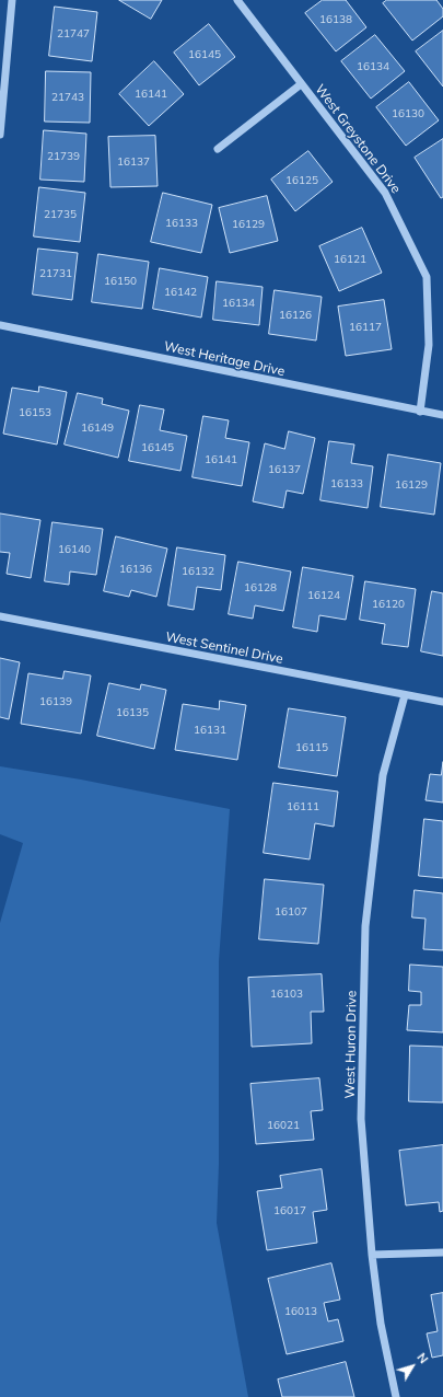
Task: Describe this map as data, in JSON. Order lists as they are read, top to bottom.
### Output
{
  "streets": {
    "street": [
      "West Greystone Drive",
      "West Heritage Drive",
      "West Sentinel Drive",
      "West Huron Drive"
    ]
  },
  "crossings": [
    ["West Greystone Drive", "West Heritage Drive"],
    ["West Sentinel Drive", "West Huron Drive"]
  ],
  "house_numbers": [
    "16138",
    "21747",
    "16145",
    "16134",
    "16141",
    "21743",
    "16130",
    "21739",
    "16137",
    "16125",
    "21735",
    "16133",
    "16129",
    "16121",
    "21731",
    "16150",
    "16142",
    "16134",
    "16126",
    "16117",
    "16153",
    "16149",
    "16145",
    "16141",
    "16137",
    "16133",
    "16129",
    "16140",
    "16136",
    "16132",
    "16128",
    "16124",
    "16120",
    "16139",
    "16135",
    "16131",
    "16115",
    "16111",
    "16107",
    "16103",
    "16021",
    "16017",
    "16013"
  ],
  "north": "top right"
}
